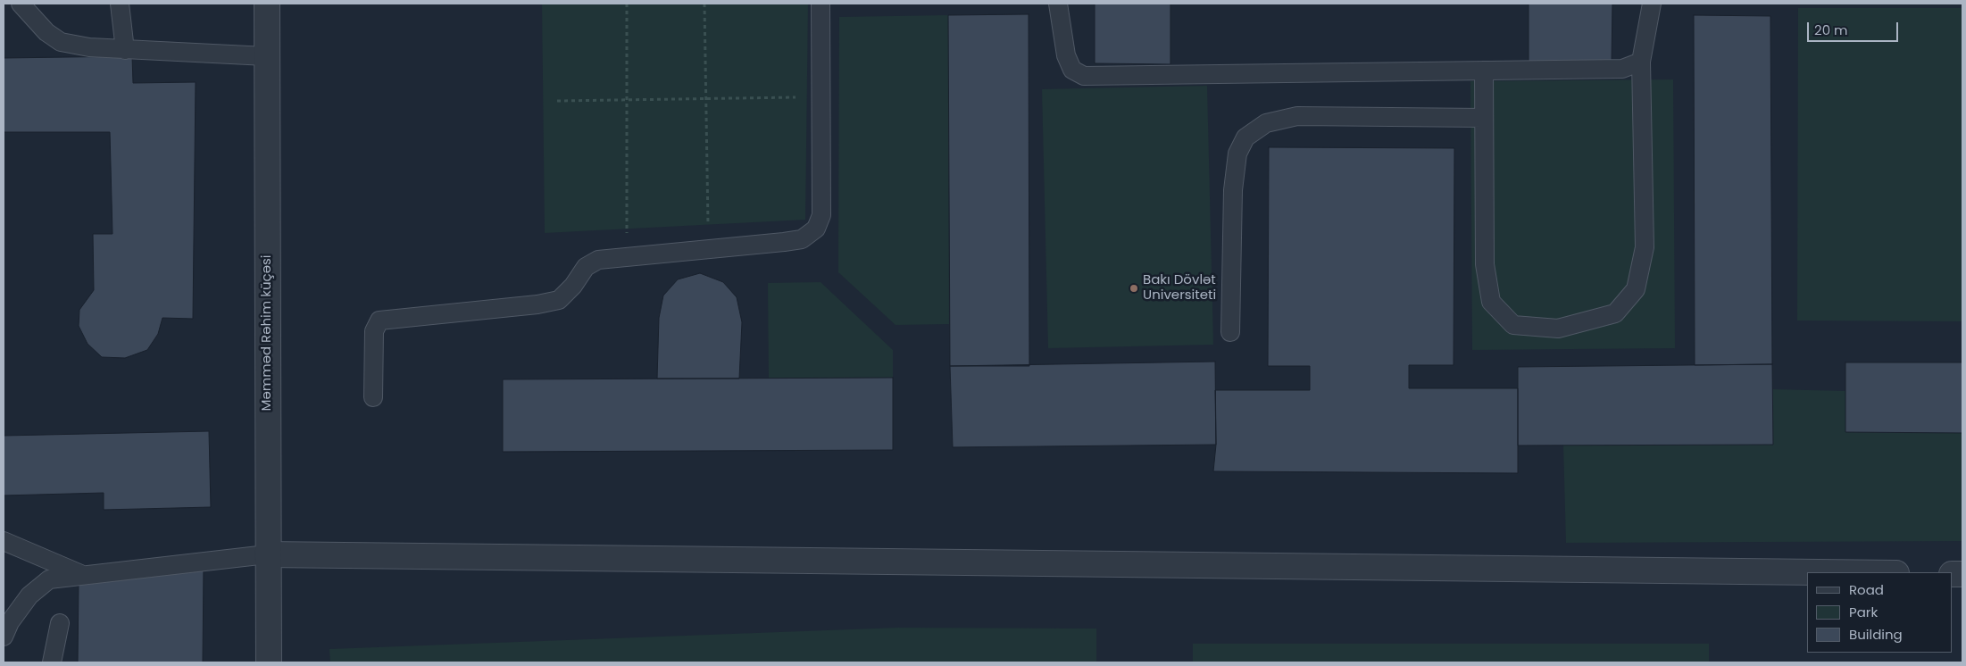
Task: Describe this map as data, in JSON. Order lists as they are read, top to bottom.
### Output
{
  "streets": {
    "street": ["Məmməd Rəhim küçəsi"]
  },
  "places": ["Bakı Dövlət Universiteti"],
  "legend": ["Road", "Park", "Building"],
  "scale_bar": "20 m"
}
